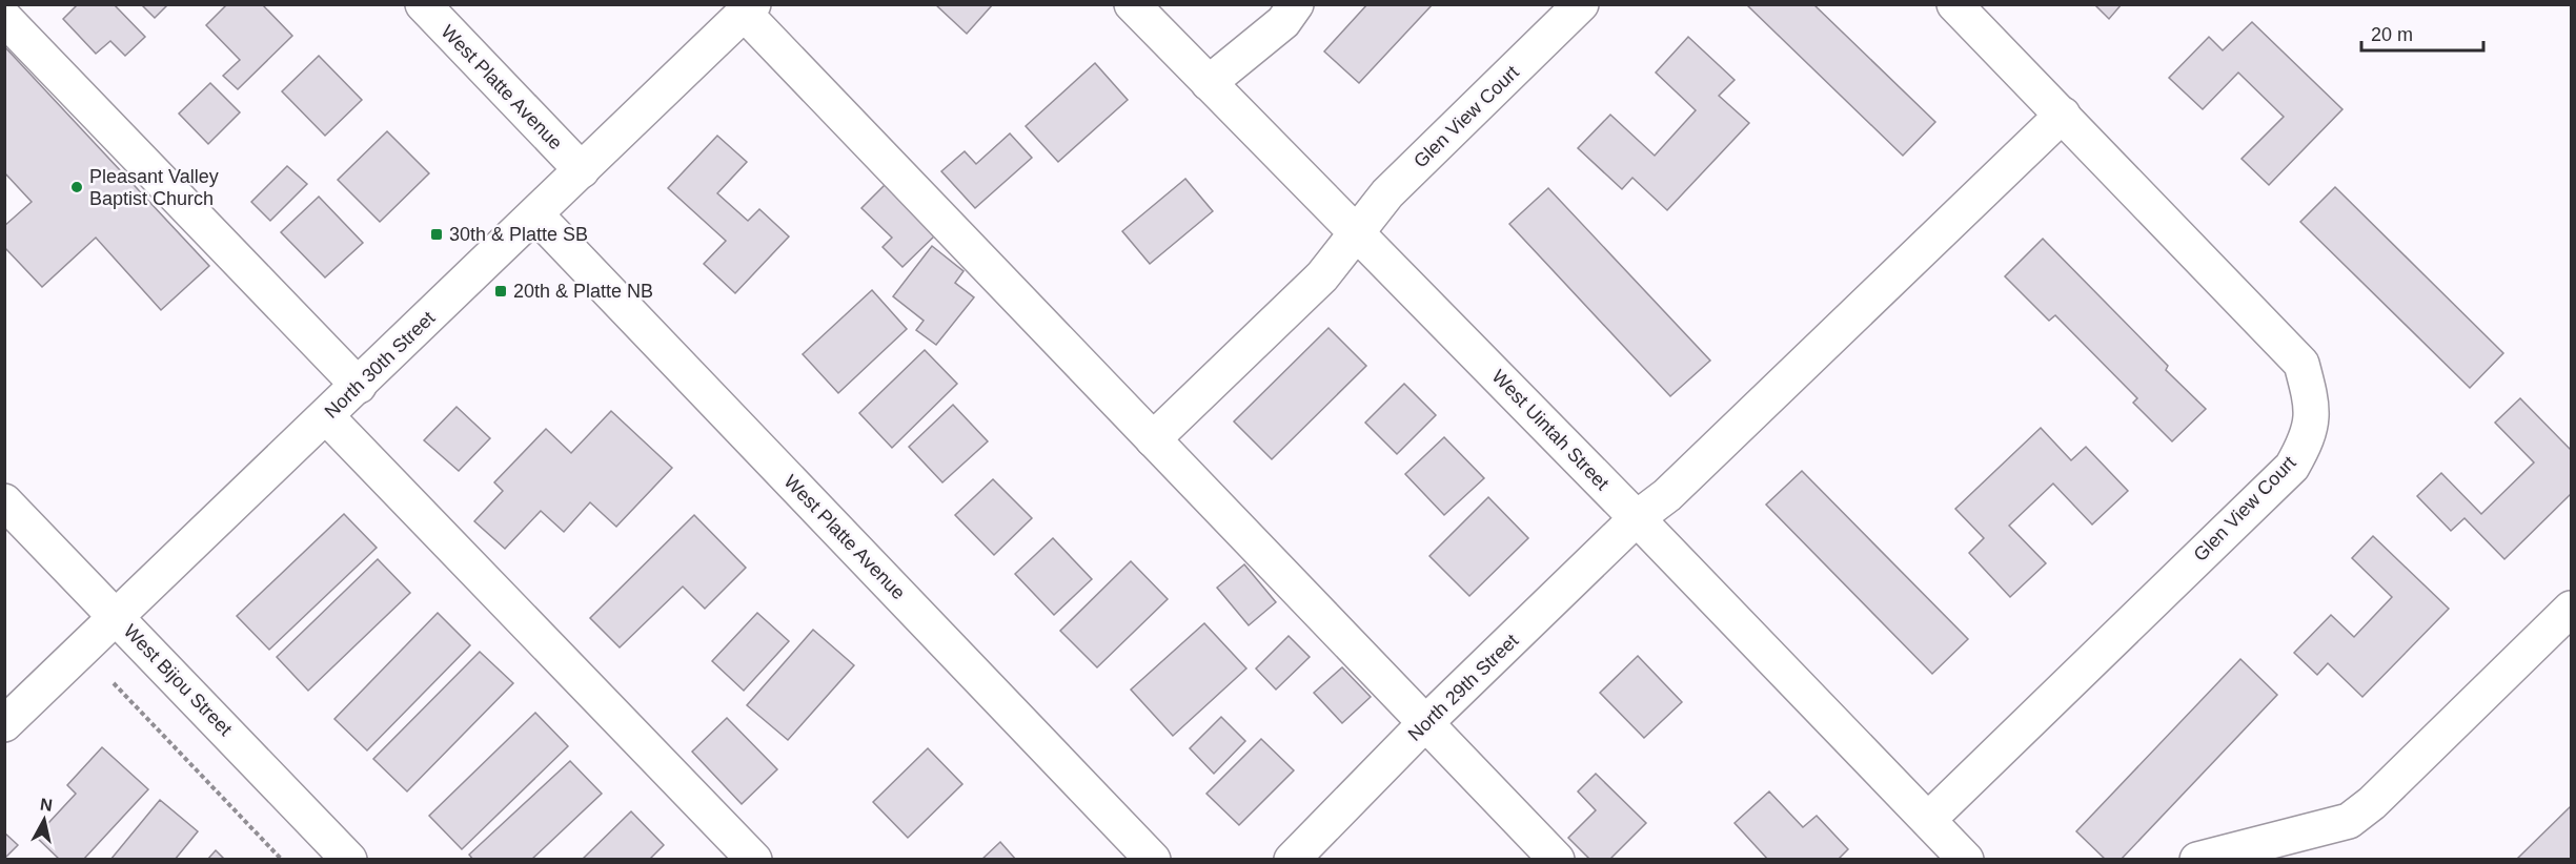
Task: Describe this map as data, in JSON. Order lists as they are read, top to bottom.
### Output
{
  "streets": {
    "street": [
      "West Platte Avenue",
      "Glen View Court",
      "North 30th Street",
      "West Uintah Street",
      "West Bijou Street",
      "North 29th Street"
    ]
  },
  "crossings": [
    ["West Platte Avenue", "North 30th Street"],
    ["Glen View Court", "West Uintah Street"],
    ["Glen View Court", "North 29th Street"],
    ["North 30th Street", "West Bijou Street"],
    ["West Uintah Street", "North 29th Street"]
  ],
  "places": {
    "other": ["Pleasant Valley Baptist Church"],
    "transit": ["30th & Platte SB", "20th & Platte NB"]
  },
  "scale_bar": "20 m",
  "north": "top"
}
